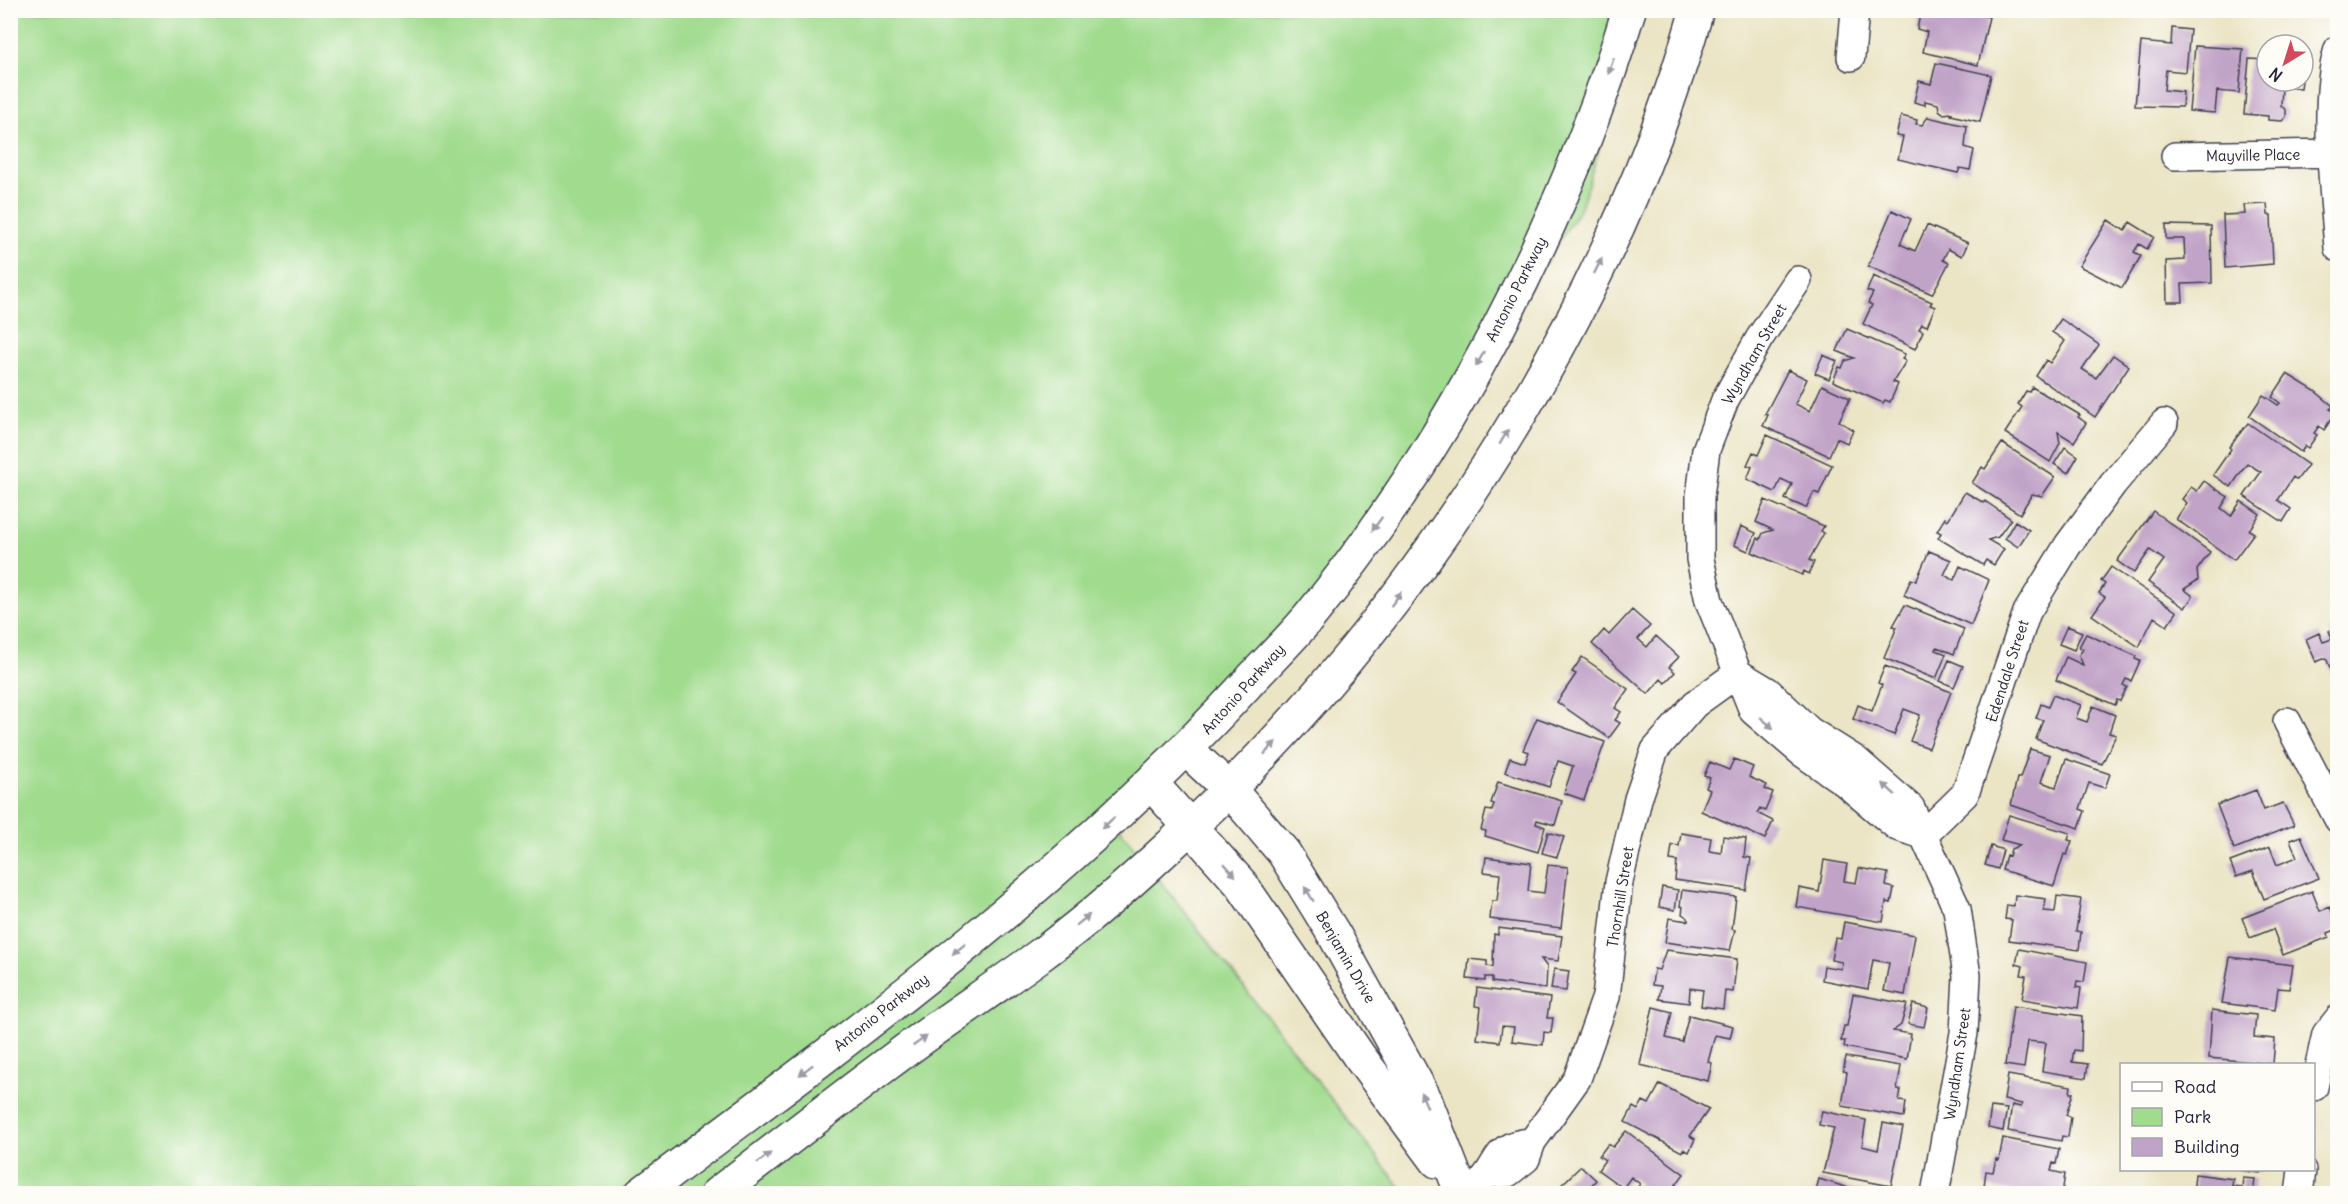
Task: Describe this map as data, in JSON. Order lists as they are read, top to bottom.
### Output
{
  "streets": {
    "main road": ["Antonio Parkway", "Benjamin Drive"],
    "street": [
      "Mayville Place",
      "Wyndham Street",
      "Edendale Street",
      "Thornhill Street"
    ]
  },
  "crossings": [
    ["Antonio Parkway", "Benjamin Drive"],
    ["Wyndham Street", "Edendale Street"],
    ["Wyndham Street", "Thornhill Street"]
  ],
  "legend": ["Road", "Park", "Building"],
  "north": "bottom left"
}
